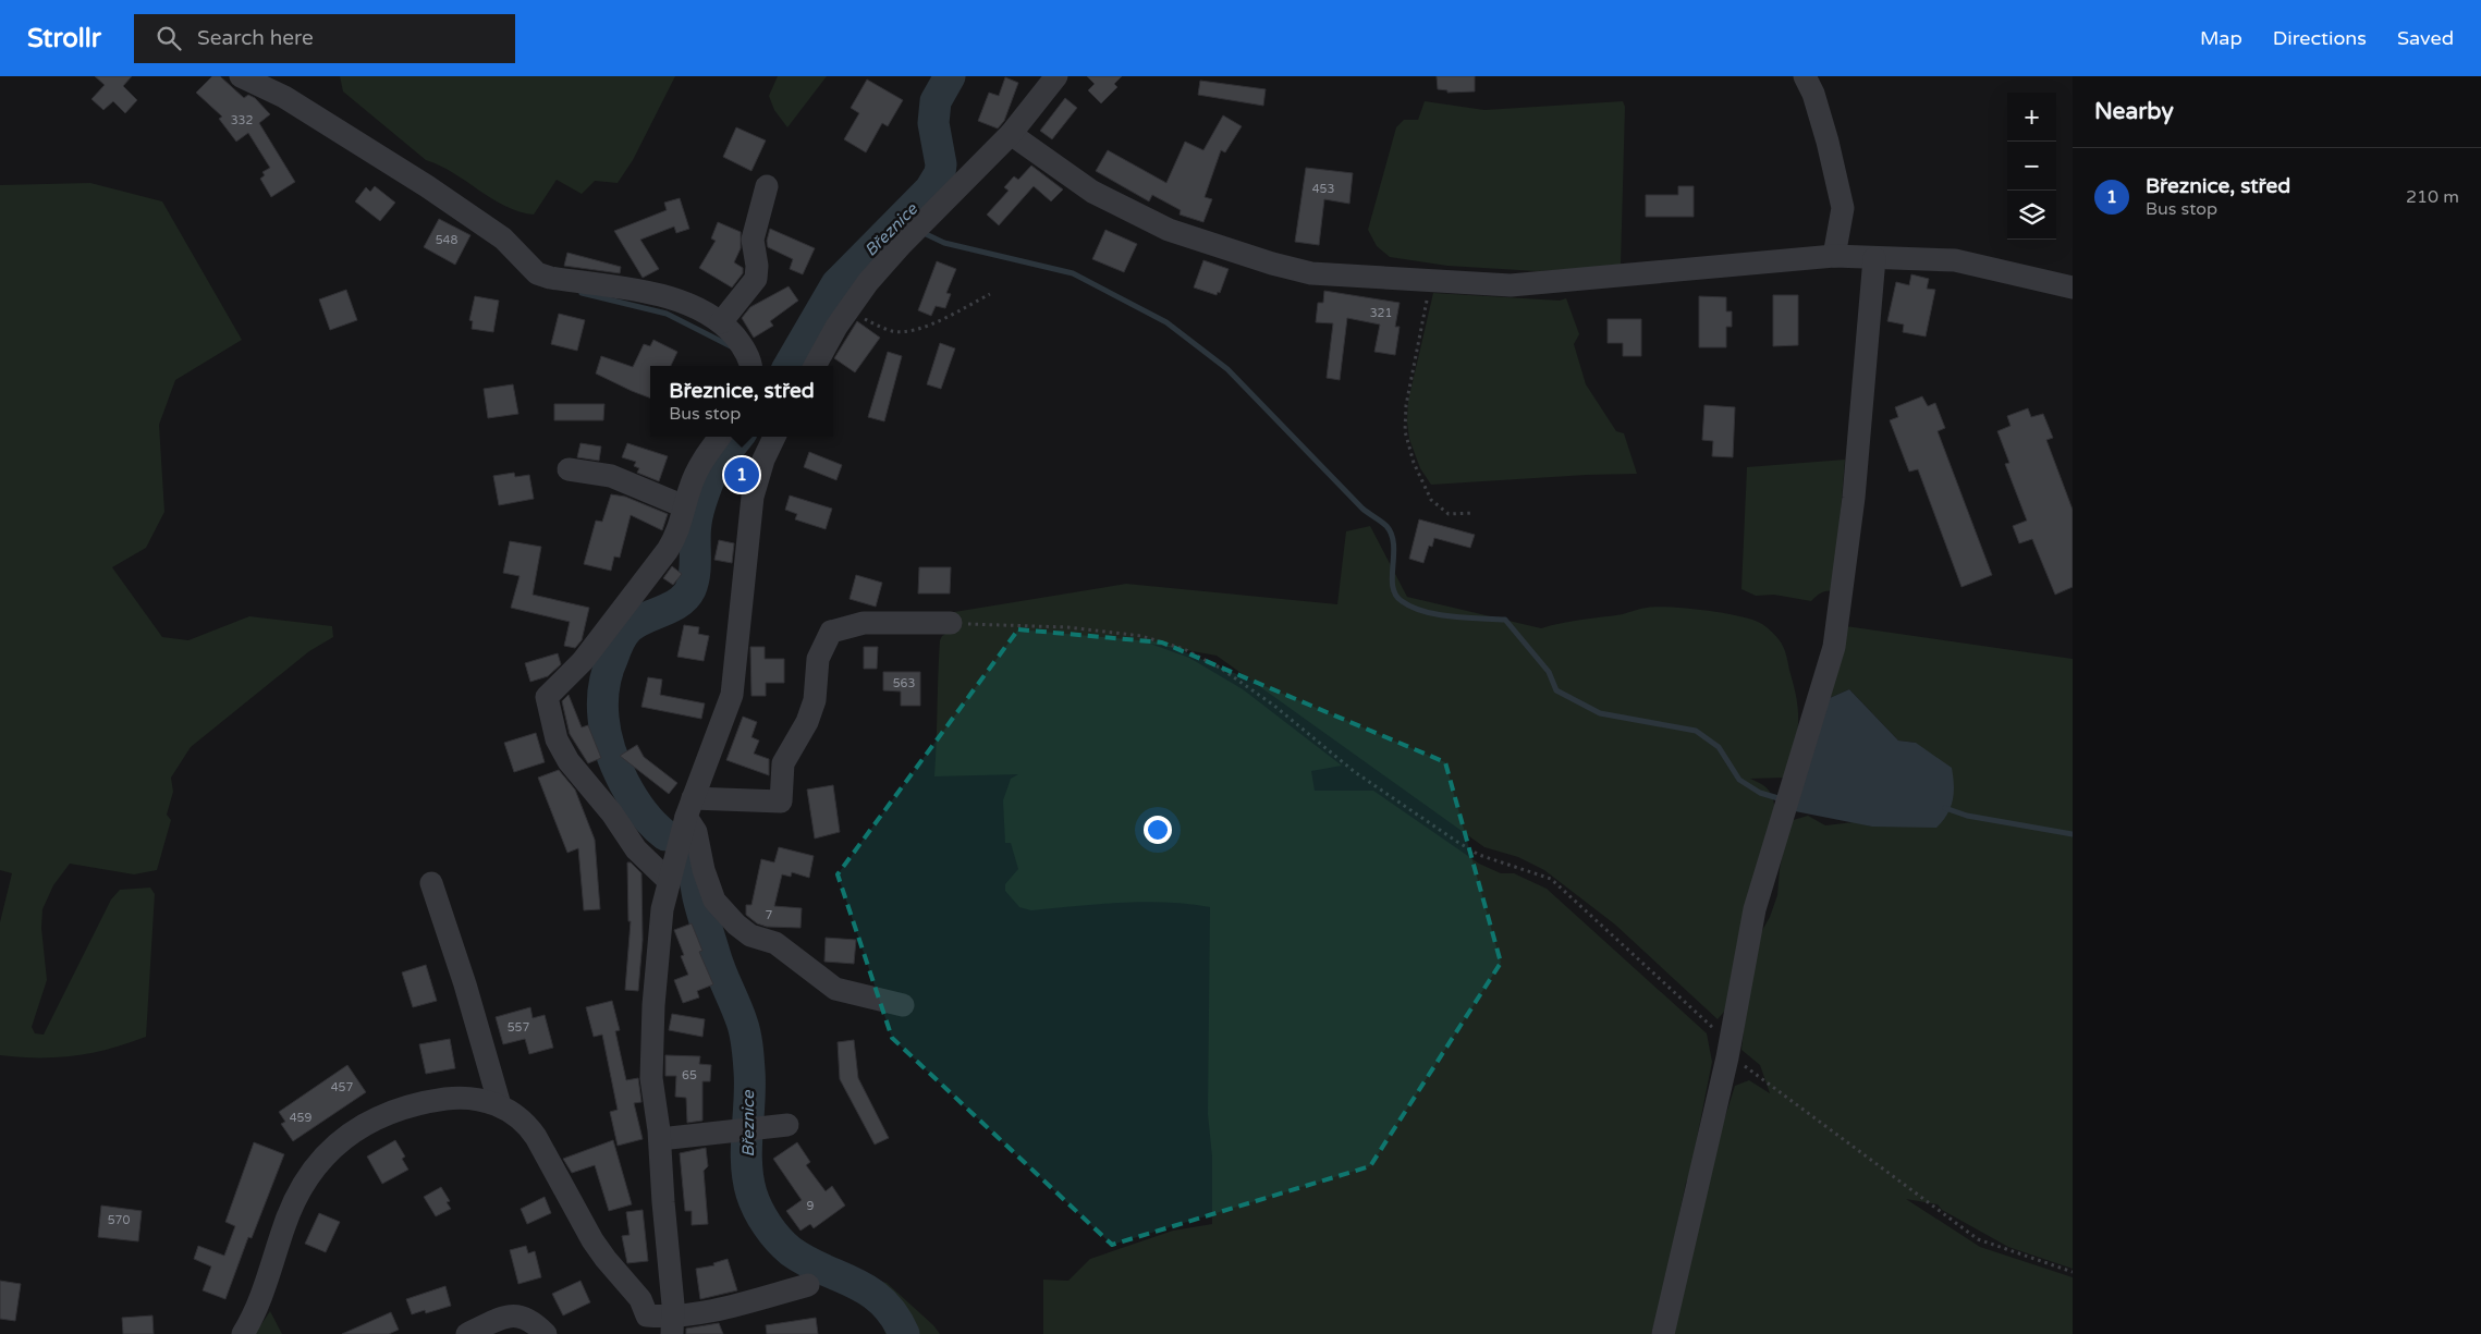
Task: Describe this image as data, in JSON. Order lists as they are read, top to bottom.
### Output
{
  "water": ["Březnice"],
  "house_numbers": [
    "332",
    "453",
    "548",
    "321",
    "563",
    "7",
    "557",
    "65",
    "457",
    "459",
    "9",
    "570"
  ],
  "page": {
    "header": "Strollr",
    "search": "Search here",
    "nav": ["Map", "Directions", "Saved"],
    "heading": "Nearby",
    "map_buttons": ["+", "−"],
    "list": [
      {
        "mark": "1",
        "name": "Březnice, střed",
        "note": "Bus stop",
        "value": "210 m"
      }
    ],
    "popup": ["Březnice, střed", "Bus stop"],
    "pins": "1"
  }
}
